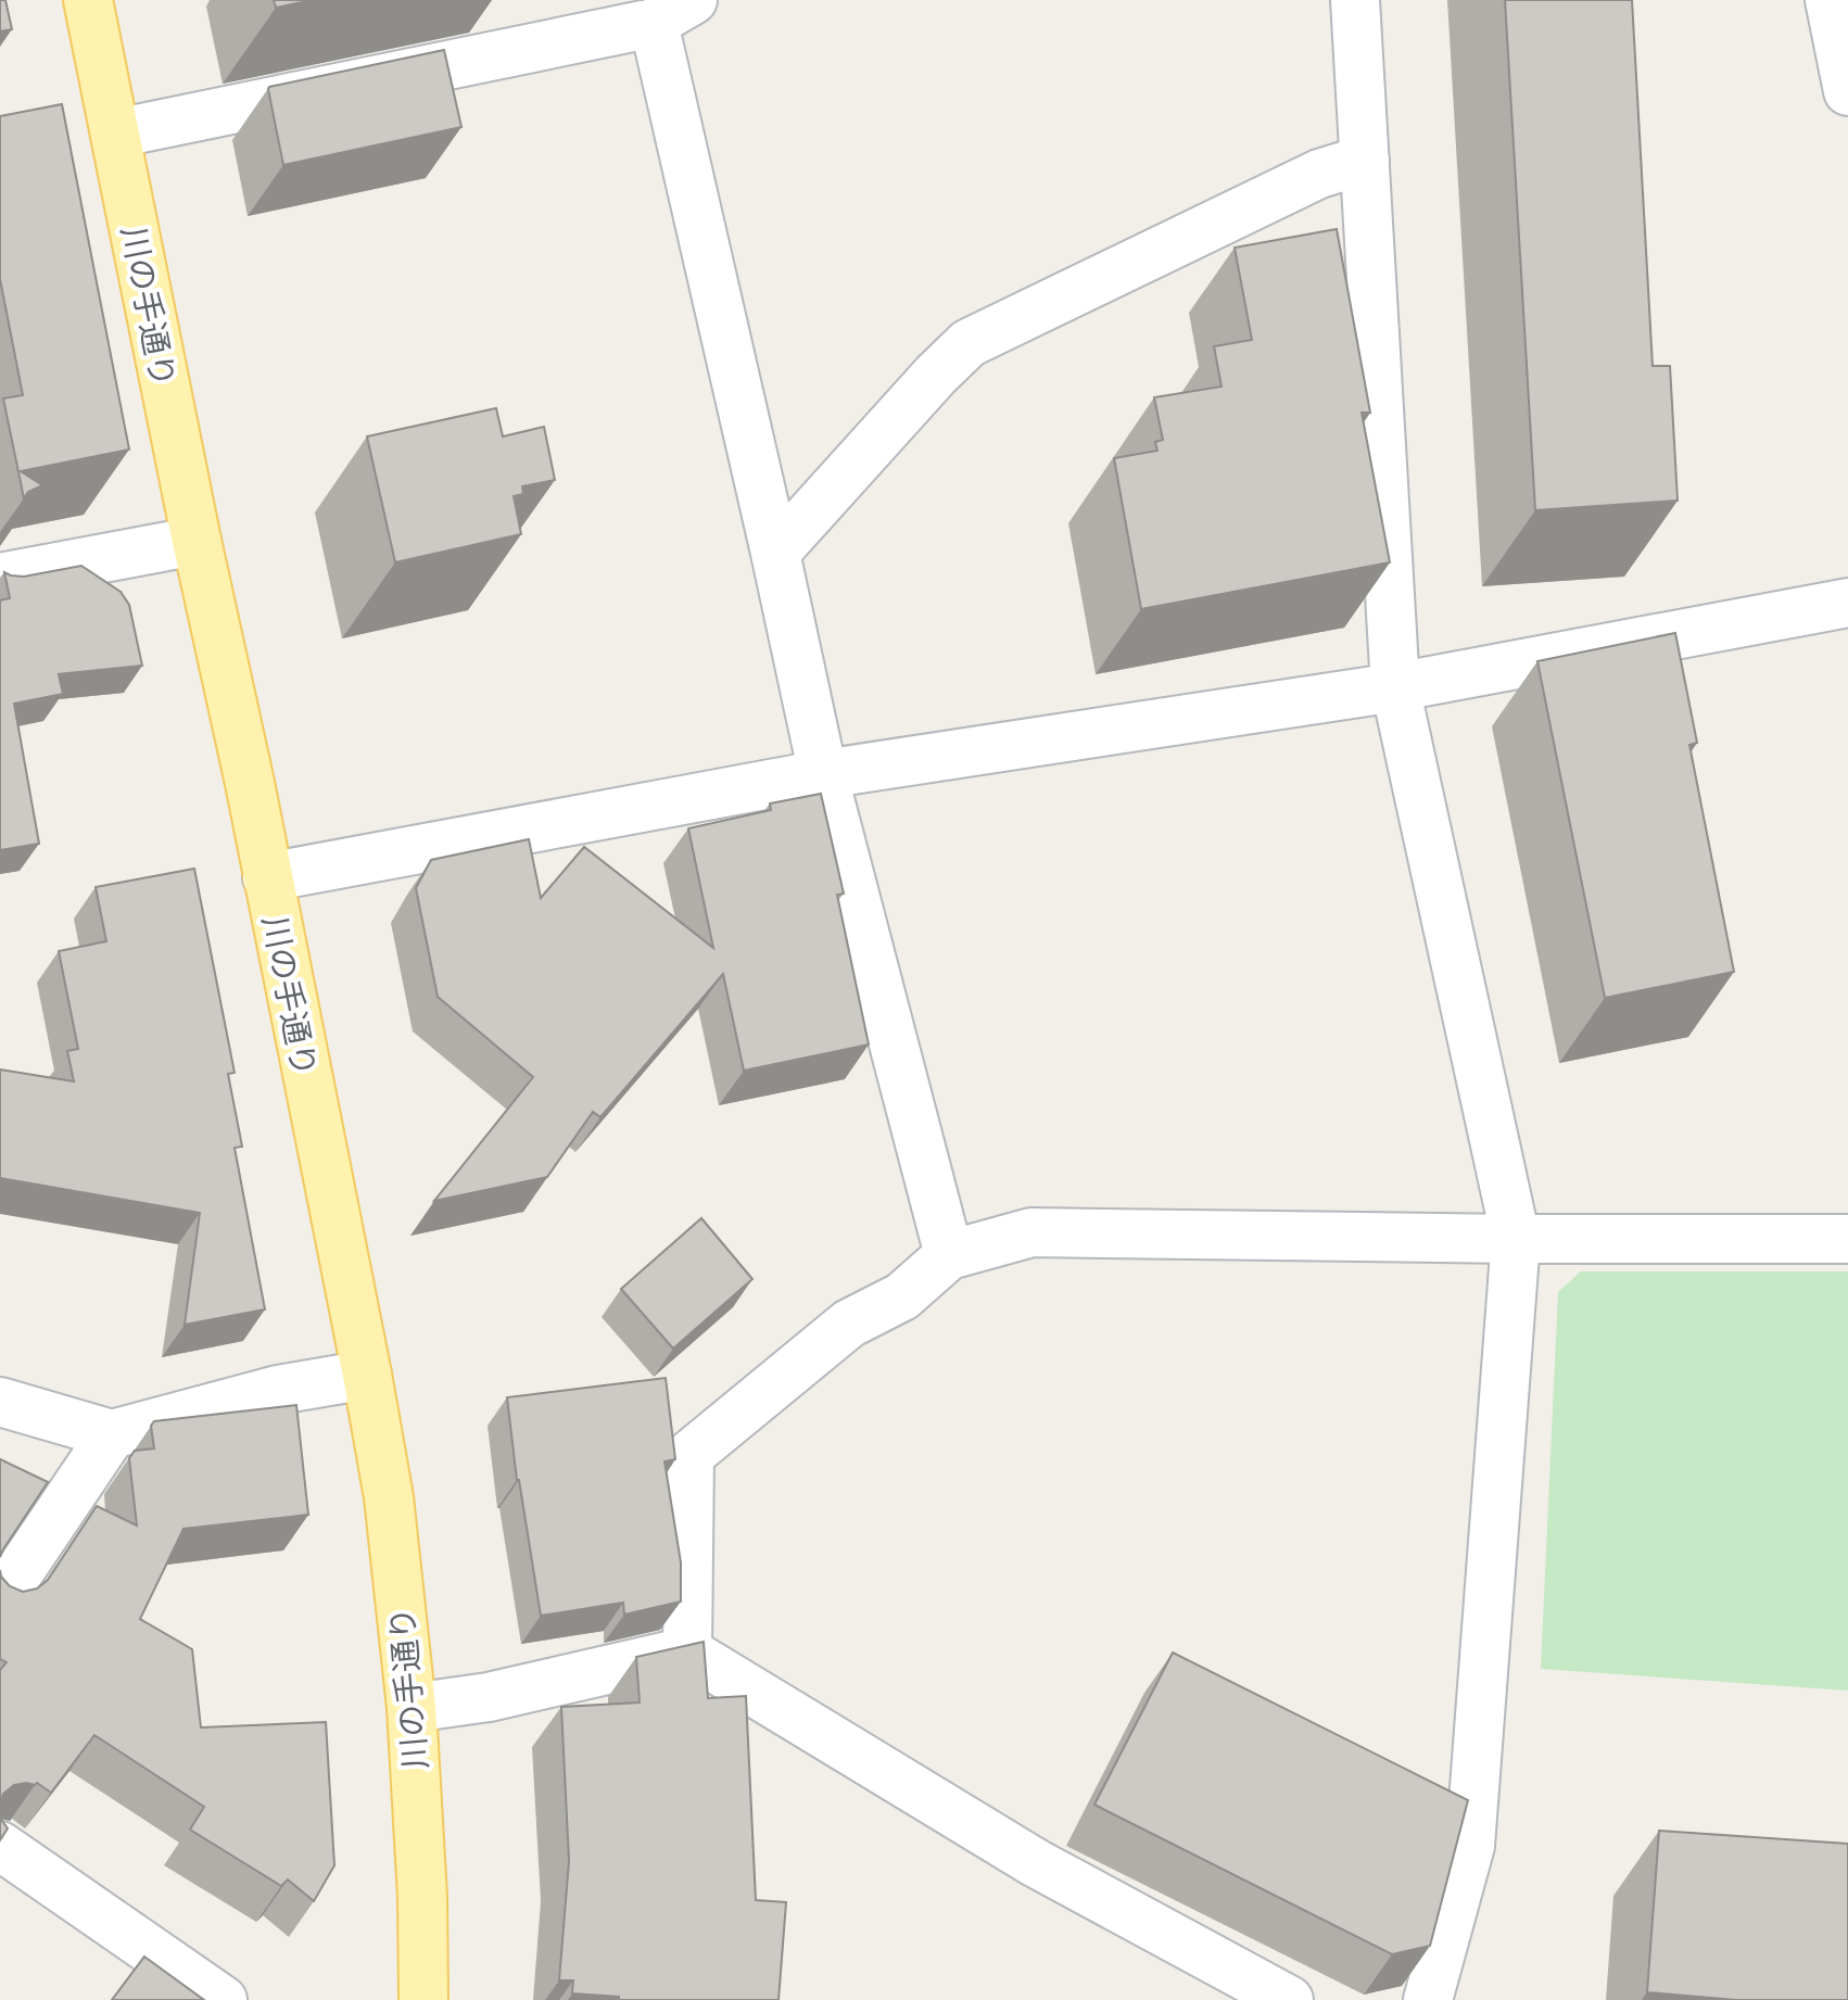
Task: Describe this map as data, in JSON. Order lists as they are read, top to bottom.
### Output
{
  "streets": {
    "main road": ["川の手通り"]
  }
}
